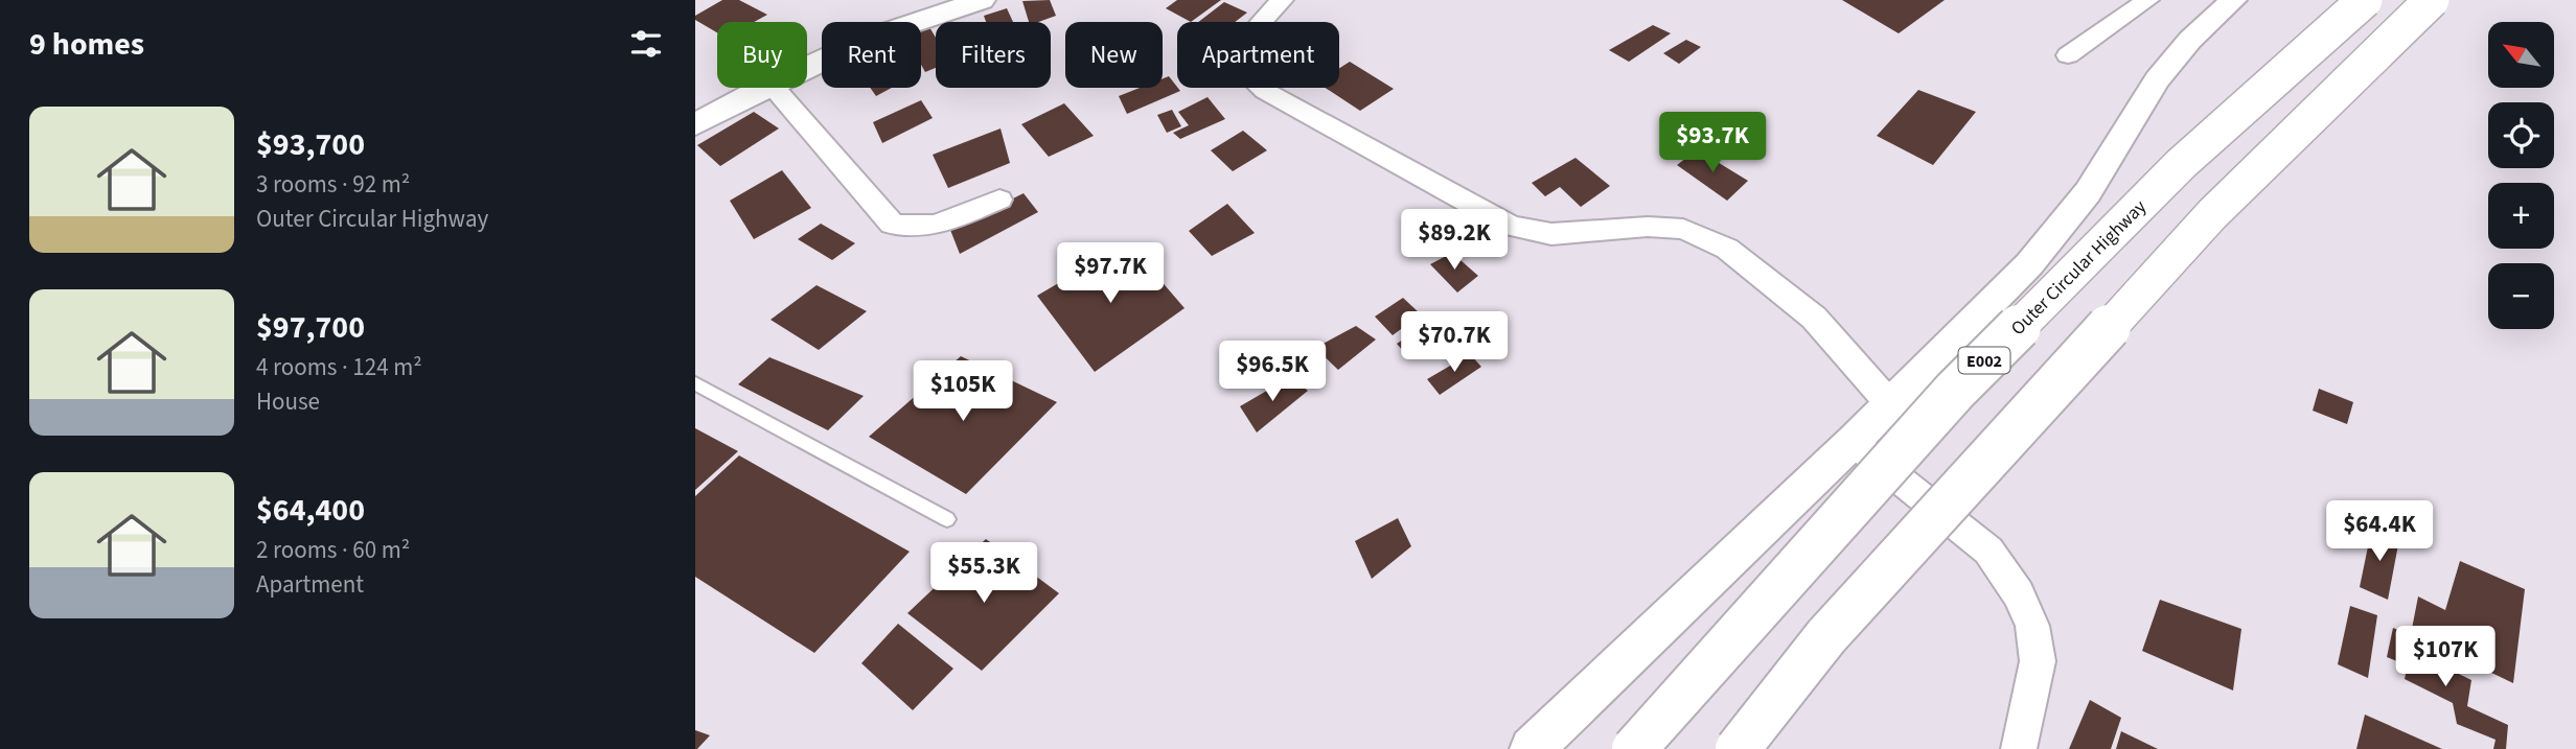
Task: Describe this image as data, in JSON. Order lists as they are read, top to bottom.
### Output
{
  "streets": {
    "highway": ["Outer Circular Highway", "E002"]
  },
  "north": "top left",
  "page": {
    "heading": "9 homes",
    "map_buttons": ["+", "−"],
    "chip": [
      "Buy",
      "Rent",
      "Filters",
      "New",
      "Apartment"
    ],
    "list": [
      {
        "name": "$93,700",
        "note": "3 rooms · 92 m² · Outer Circular Highway"
      },
      {
        "name": "$97,700",
        "note": "4 rooms · 124 m² · House"
      },
      {
        "name": "$64,400",
        "note": "2 rooms · 60 m² · Apartment"
      }
    ],
    "price": [
      "$93.7K",
      "$89.2K",
      "$97.7K",
      "$70.7K",
      "$96.5K",
      "$105K",
      "$64.4K",
      "$55.3K",
      "$107K"
    ]
  }
}
